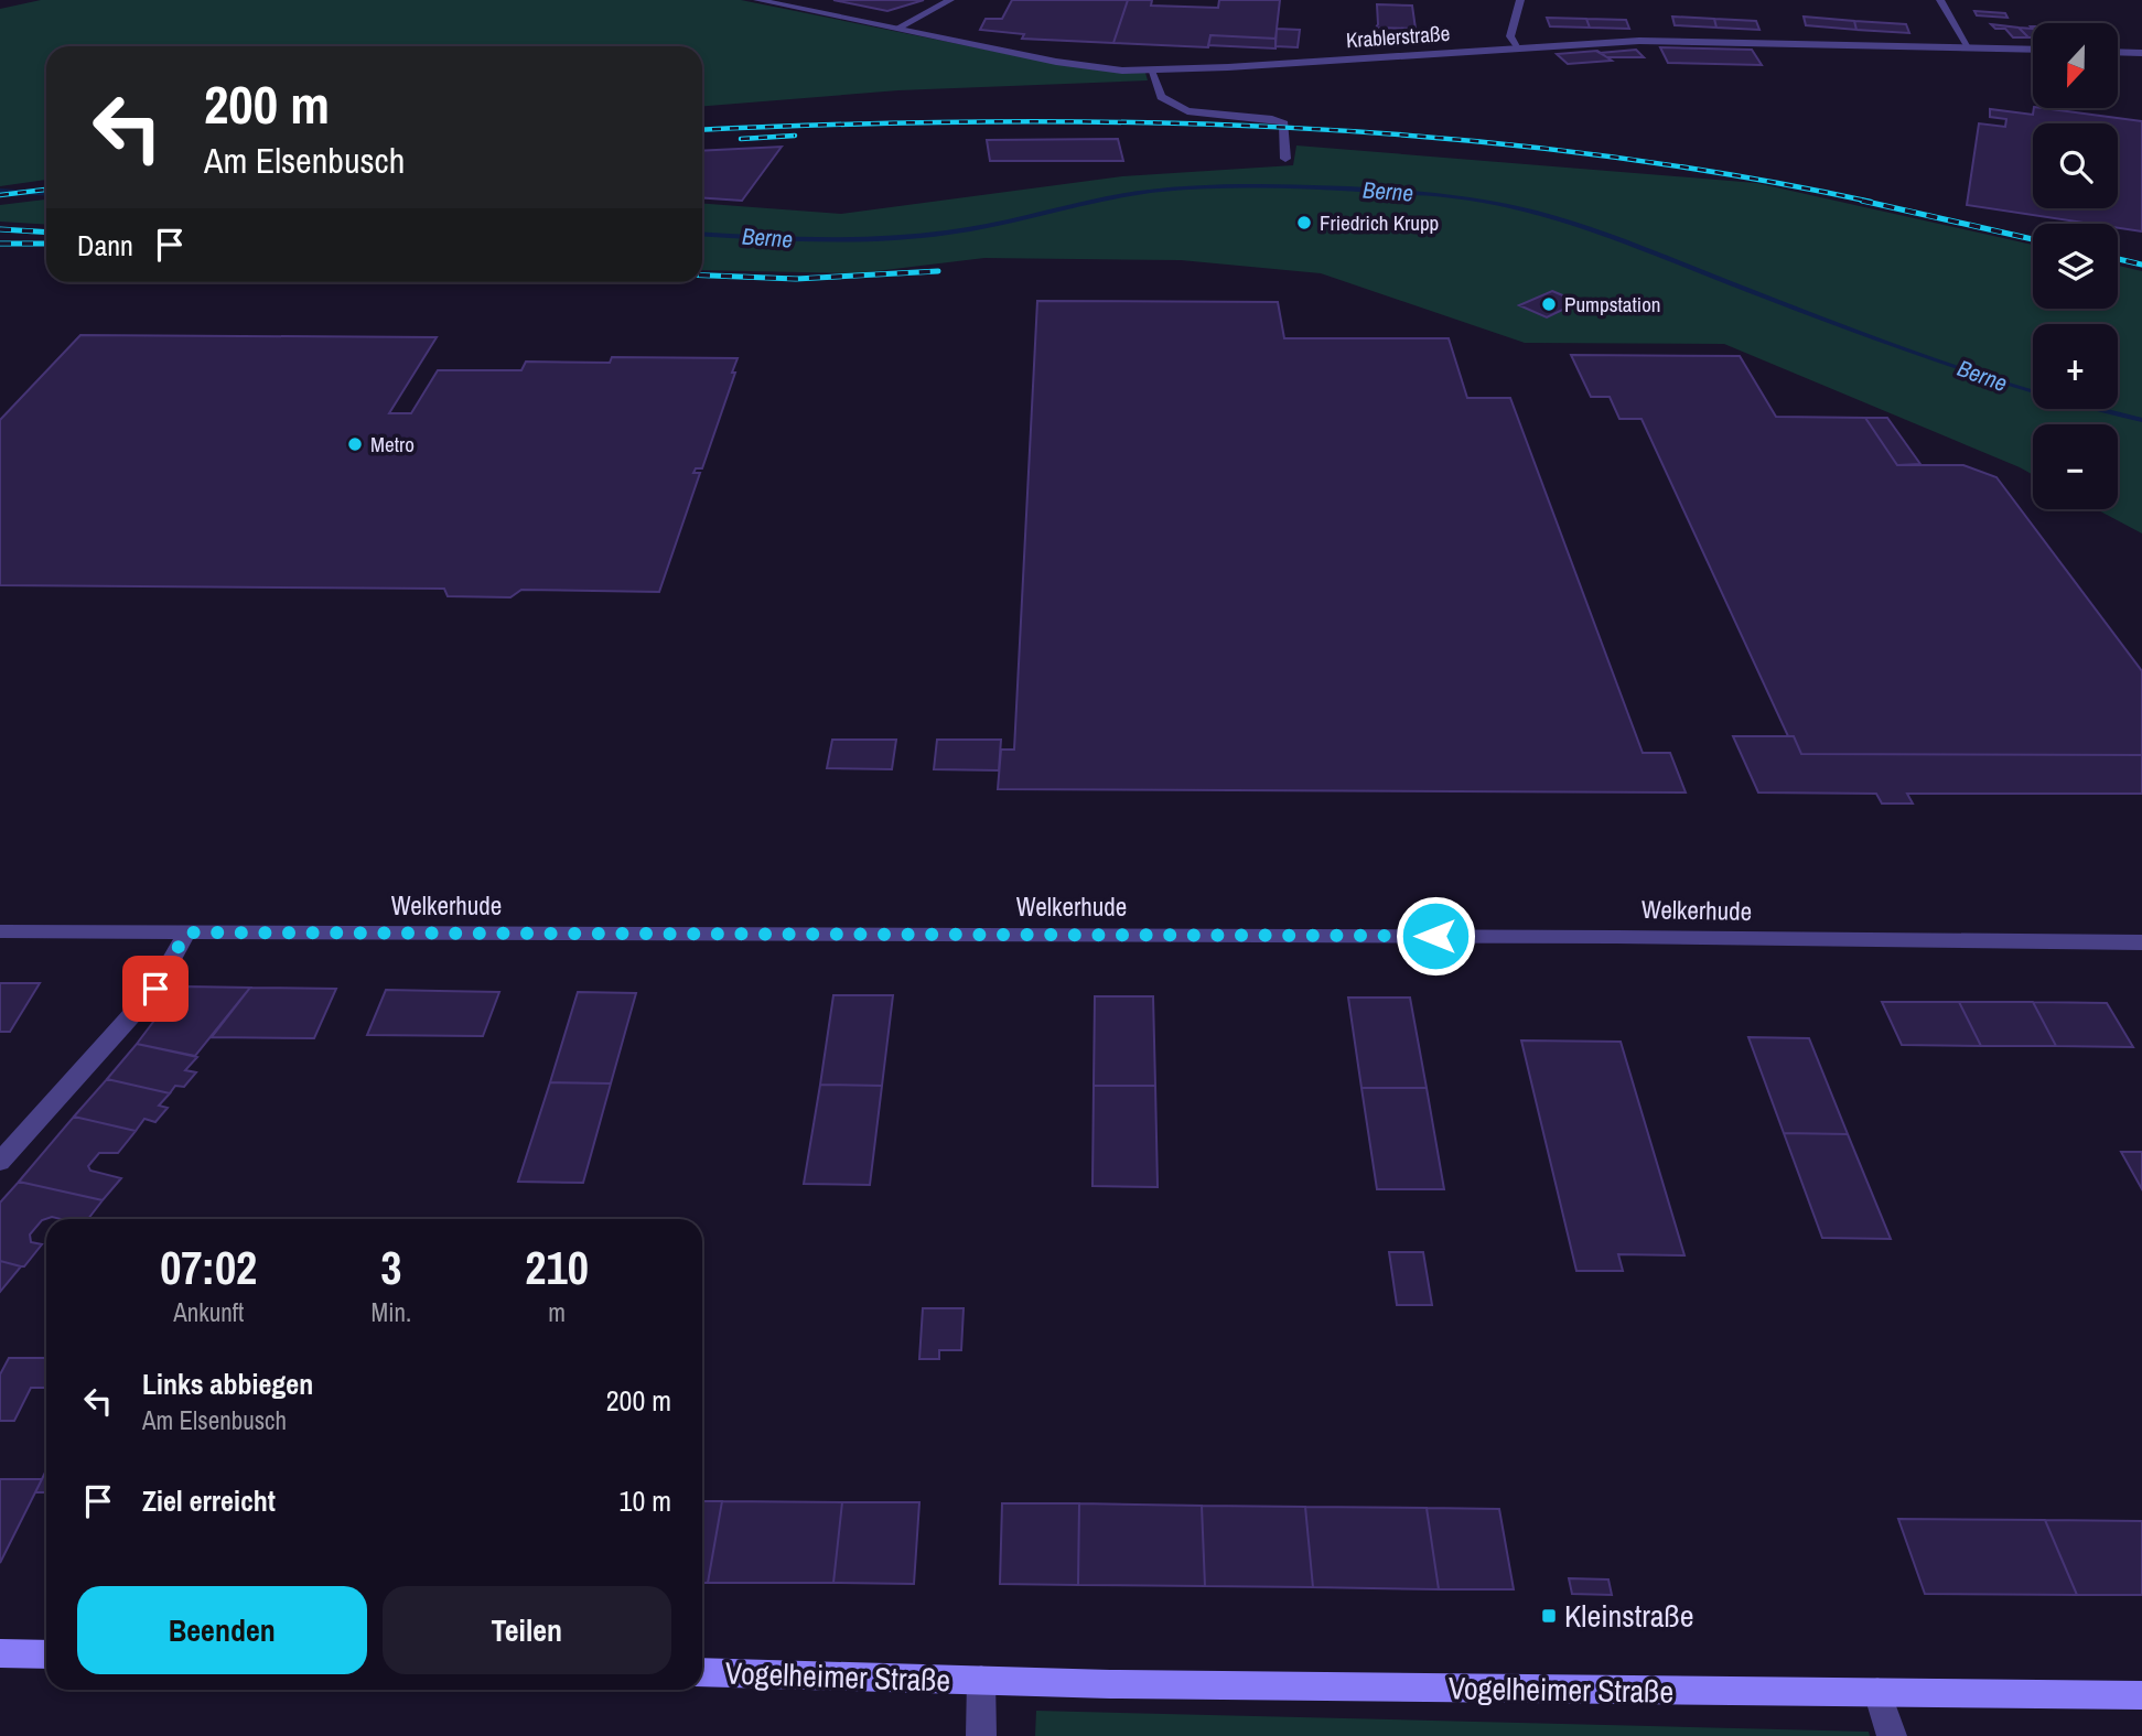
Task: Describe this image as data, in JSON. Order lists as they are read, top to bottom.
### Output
{
  "streets": {
    "main road": ["Vogelheimer Straße"],
    "street": ["Krablerstraße", "Welkerhude"]
  },
  "water": ["Berne"],
  "places": {
    "other": ["Friedrich Krupp", "Pumpstation", "Metro"],
    "transit": ["Kleinstraße"]
  },
  "north": "bottom",
  "page": {
    "map_buttons": ["+", "−"],
    "turn": ["200 m", "Am Elsenbusch"],
    "then": "Dann",
    "eta": [
      "07:02",
      "Ankunft",
      "3",
      "Min.",
      "210",
      "m"
    ],
    "list": [
      {
        "name": "Links abbiegen",
        "note": "Am Elsenbusch",
        "value": "200 m"
      },
      {
        "name": "Ziel erreicht",
        "value": "10 m"
      }
    ],
    "buttons": ["Beenden", "Teilen"]
  }
}
